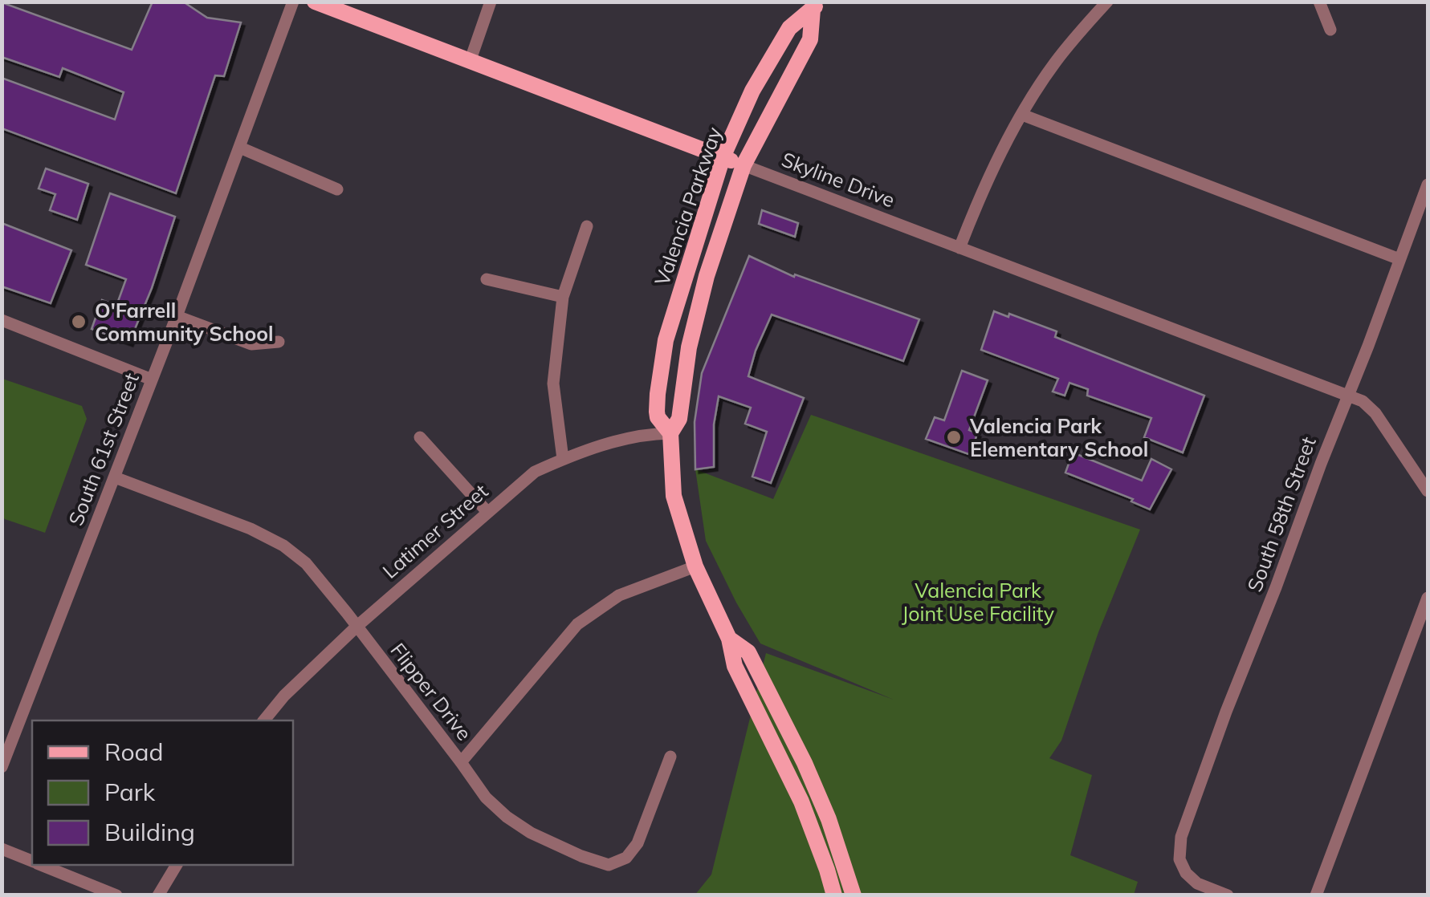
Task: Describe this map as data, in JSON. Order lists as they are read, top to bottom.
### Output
{
  "streets": {
    "main road": ["Skyline Drive", "Valencia Parkway"],
    "street": [
      "South 61st Street",
      "South 58th Street",
      "Latimer Street",
      "Flipper Drive"
    ]
  },
  "crossings": [
    ["Skyline Drive", "Valencia Parkway"],
    ["Skyline Drive", "South 58th Street"],
    ["Valencia Parkway", "Latimer Street"],
    ["South 61st Street", "Flipper Drive"],
    ["Latimer Street", "Flipper Drive"]
  ],
  "parks": ["Valencia Park Joint Use Facility"],
  "places": ["O'Farrell Community School", "Valencia Park Elementary School"],
  "legend": ["Road", "Park", "Building"]
}
